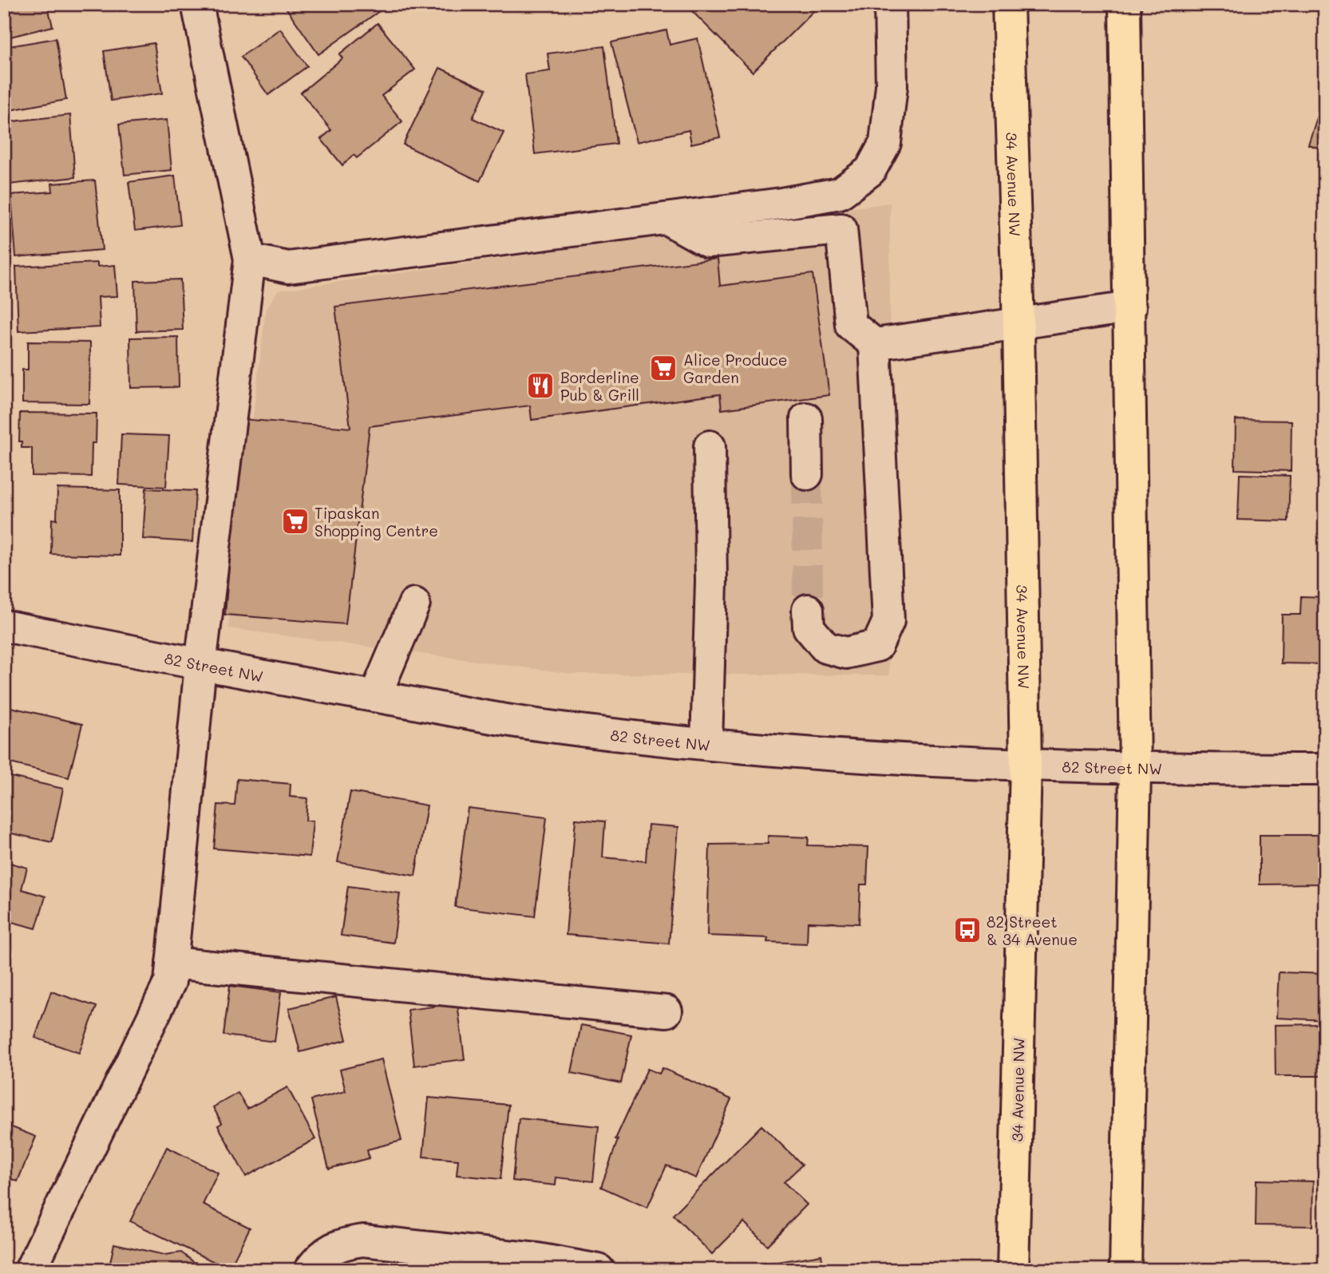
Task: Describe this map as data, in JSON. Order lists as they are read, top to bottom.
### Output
{
  "streets": {
    "main road": ["34 Avenue NW"],
    "street": ["82 Street NW"]
  },
  "crossings": [
    ["34 Avenue NW", "82 Street NW"]
  ],
  "places": {
    "supermarket": ["Alice Produce Garden", "Tipaskan Shopping Centre"],
    "restaurant": ["Borderline Pub & Grill"],
    "bus stop": ["82 Street & 34 Avenue"]
  }
}
